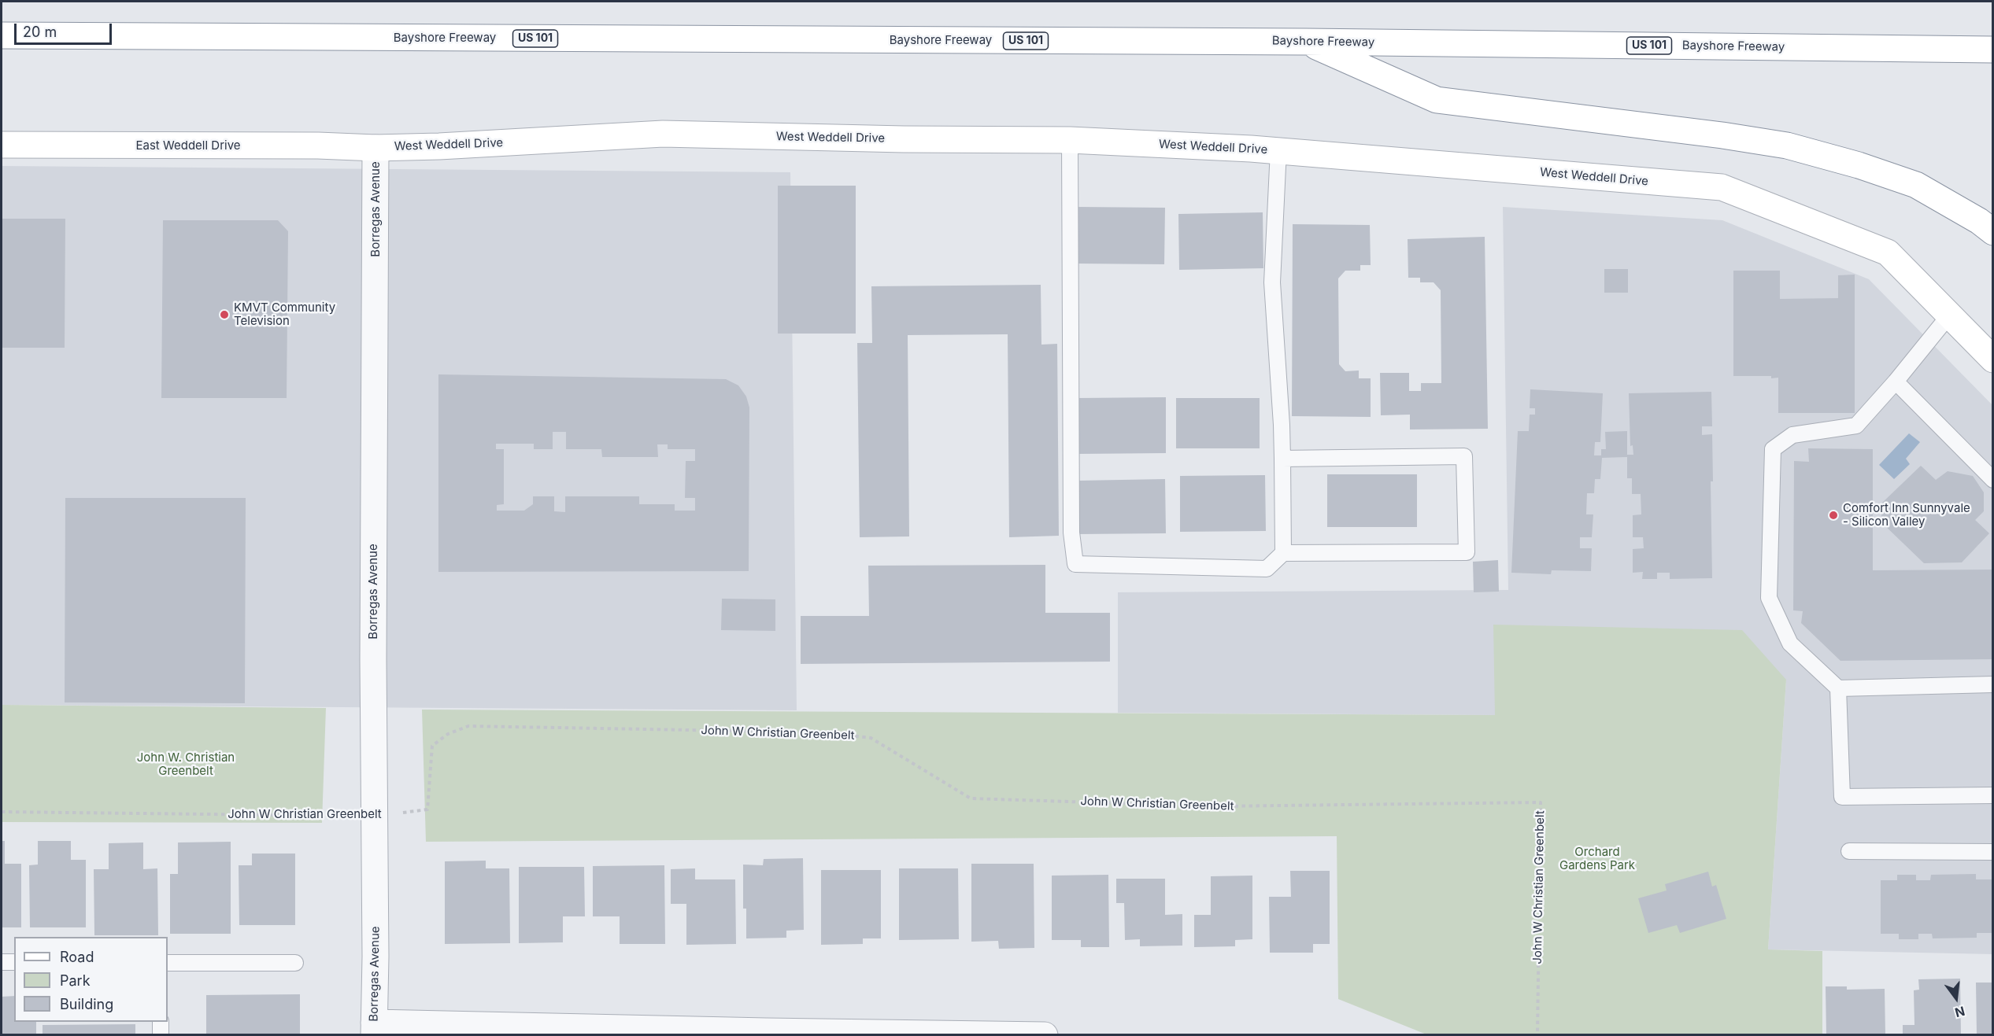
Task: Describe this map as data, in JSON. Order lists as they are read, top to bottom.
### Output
{
  "streets": {
    "main road": [
      "Bayshore Freeway",
      "US 101",
      "West Weddell Drive",
      "East Weddell Drive"
    ],
    "street": ["Borregas Avenue"],
    "path": ["John W Christian Greenbelt"]
  },
  "crossings": [
    ["West Weddell Drive", "East Weddell Drive"],
    ["West Weddell Drive", "Borregas Avenue"],
    ["East Weddell Drive", "Borregas Avenue"],
    ["Borregas Avenue", "John W Christian Greenbelt"]
  ],
  "parks": ["John W. Christian Greenbelt", "Orchard Gardens Park"],
  "places": ["KMVT Community Television", "Comfort Inn Sunnyvale - Silicon Valley"],
  "legend": ["Road", "Park", "Building"],
  "scale_bar": "20 m",
  "north": "bottom"
}
